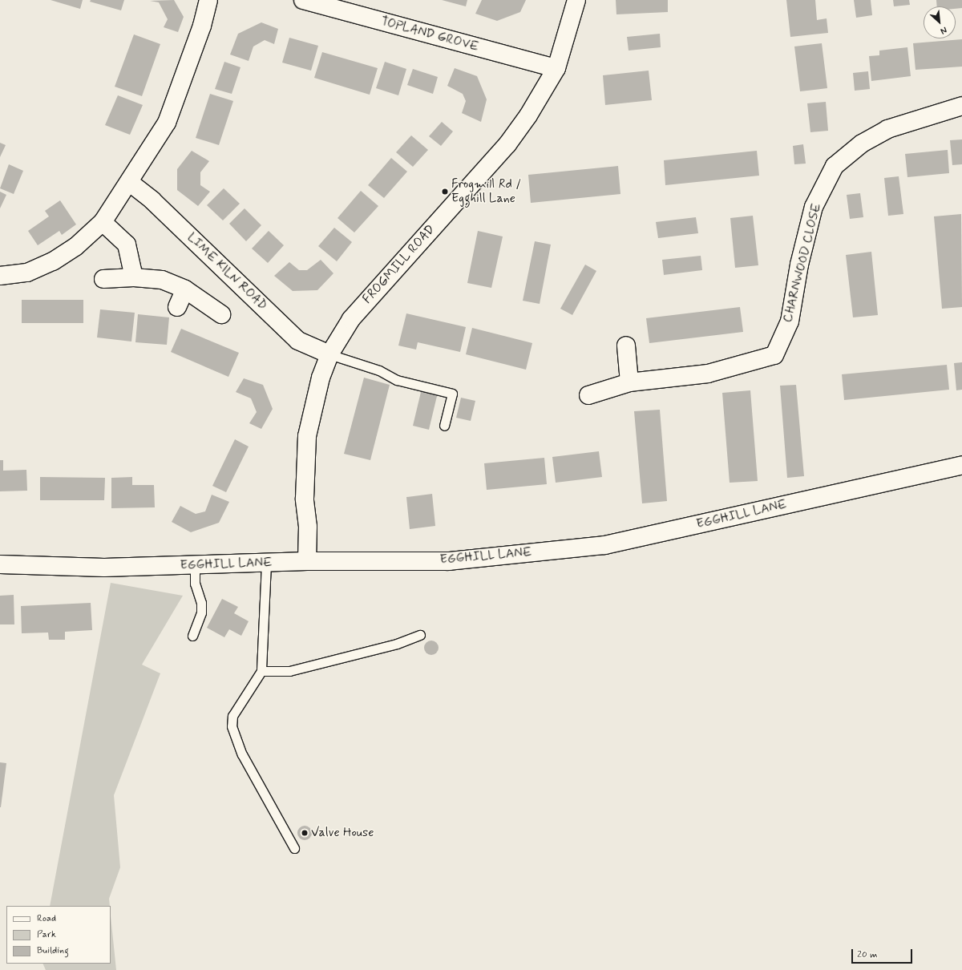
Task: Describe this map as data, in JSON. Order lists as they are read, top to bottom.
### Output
{
  "streets": {
    "street": [
      "TOPLAND GROVE",
      "CHARNWOOD CLOSE",
      "FROGMILL ROAD",
      "LIME KILN ROAD",
      "EGGHILL LANE"
    ]
  },
  "crossings": [
    ["TOPLAND GROVE", "FROGMILL ROAD"],
    ["FROGMILL ROAD", "LIME KILN ROAD"],
    ["FROGMILL ROAD", "EGGHILL LANE"]
  ],
  "places": ["Frogmill Rd / Egghill Lane", "Valve House"],
  "legend": ["Road", "Park", "Building"],
  "scale_bar": "20 m",
  "north": "bottom right"
}
